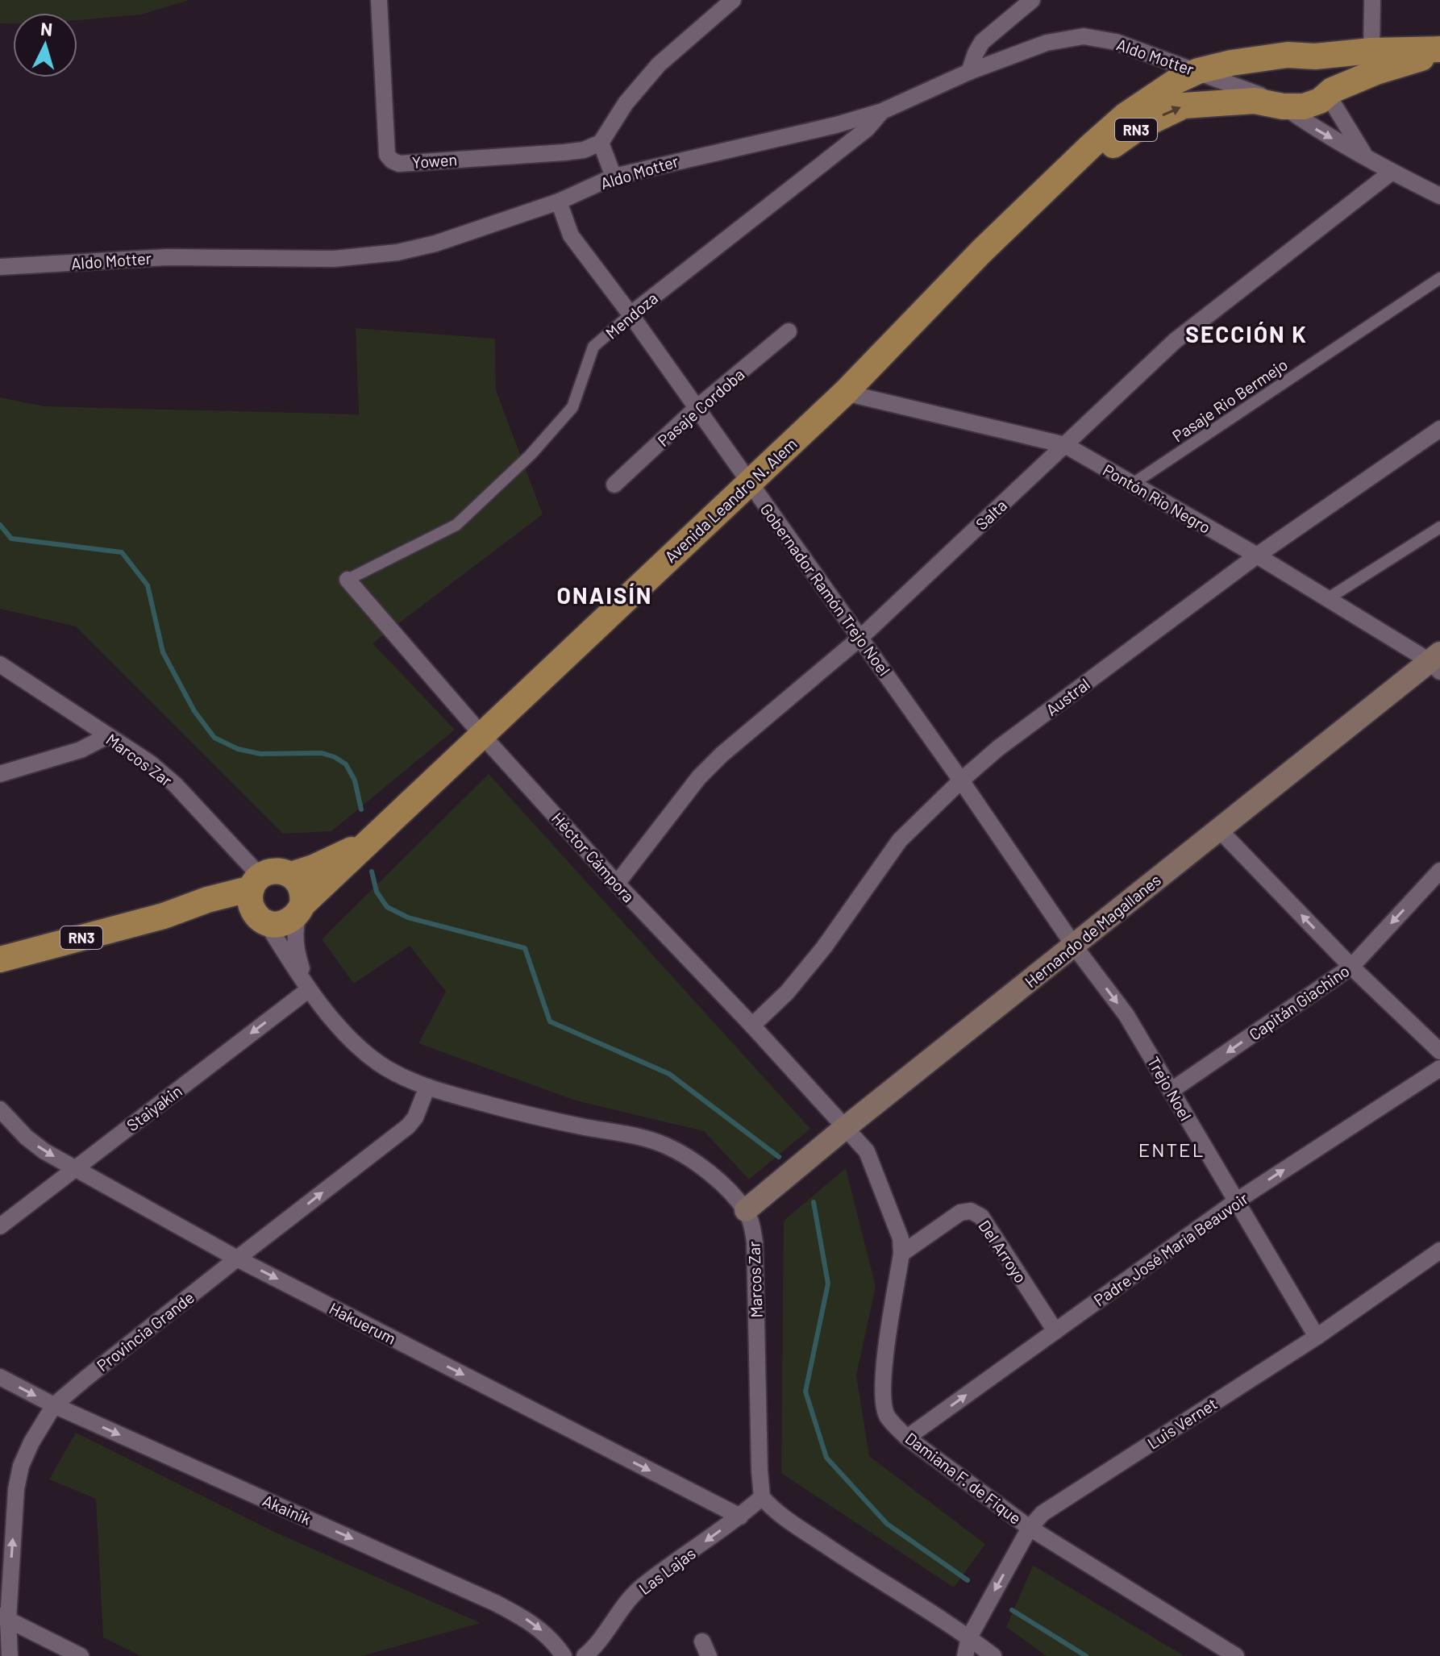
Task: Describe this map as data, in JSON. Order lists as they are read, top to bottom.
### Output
{
  "streets": {
    "highway": ["RN3", "Avenida Leandro N. Alem"],
    "main road": ["Hernando de Magallanes"],
    "street": [
      "Aldo Motter",
      "Yowen",
      "Mendoza",
      "Pasaje Rio Bermejo",
      "Pasaje Cordoba",
      "Pontón Río Negro",
      "Salta",
      "Gobernador Ramón Trejo Noel",
      "Austral",
      "Marcos Zar",
      "Héctor Cámpora",
      "Capitán Giachino",
      "Trejo Noel",
      "Staiyakin",
      "Padre José María Beauvoir",
      "Del Arroyo",
      "Hakuerum",
      "Provincia Grande",
      "Luis Vernet",
      "Damiana F. de Fique",
      "Akainik",
      "Las Lajas"
    ]
  },
  "crossings": [
    ["Aldo Motter", "Mendoza"],
    ["Aldo Motter", "Avenida Leandro N. Alem"],
    ["Aldo Motter", "Salta"],
    ["Aldo Motter", "Gobernador Ramón Trejo Noel"],
    ["Mendoza", "Gobernador Ramón Trejo Noel"],
    ["Mendoza", "Héctor Cámpora"],
    ["Pasaje Rio Bermejo", "Pontón Río Negro"],
    ["Pasaje Cordoba", "Gobernador Ramón Trejo Noel"],
    ["Pontón Río Negro", "Avenida Leandro N. Alem"],
    ["Pontón Río Negro", "Salta"],
    ["Pontón Río Negro", "Austral"],
    ["Pontón Río Negro", "Hernando de Magallanes"],
    ["Avenida Leandro N. Alem", "Gobernador Ramón Trejo Noel"],
    ["Avenida Leandro N. Alem", "Marcos Zar"],
    ["Avenida Leandro N. Alem", "Héctor Cámpora"],
    ["Salta", "Gobernador Ramón Trejo Noel"],
    ["Salta", "Héctor Cámpora"],
    ["Gobernador Ramón Trejo Noel", "Austral"],
    ["Gobernador Ramón Trejo Noel", "Hernando de Magallanes"],
    ["Gobernador Ramón Trejo Noel", "Trejo Noel"],
    ["Austral", "Héctor Cámpora"],
    ["Marcos Zar", "Hernando de Magallanes"],
    ["Marcos Zar", "Staiyakin"],
    ["Marcos Zar", "Provincia Grande"],
    ["Marcos Zar", "Las Lajas"],
    ["Héctor Cámpora", "Hernando de Magallanes"],
    ["Héctor Cámpora", "Damiana F. de Fique"],
    ["Hernando de Magallanes", "Trejo Noel"],
    ["Hernando de Magallanes", "Damiana F. de Fique"],
    ["Capitán Giachino", "Trejo Noel"],
    ["Trejo Noel", "Padre José María Beauvoir"],
    ["Trejo Noel", "Luis Vernet"],
    ["Staiyakin", "Hakuerum"],
    ["Padre José María Beauvoir", "Del Arroyo"],
    ["Padre José María Beauvoir", "Damiana F. de Fique"],
    ["Del Arroyo", "Damiana F. de Fique"],
    ["Hakuerum", "Provincia Grande"],
    ["Hakuerum", "Las Lajas"],
    ["Provincia Grande", "Akainik"],
    ["Luis Vernet", "Damiana F. de Fique"]
  ],
  "one_way": [
    "Capitán Giachino",
    "Trejo Noel",
    "Staiyakin",
    "Padre José María Beauvoir",
    "Hakuerum",
    "Provincia Grande",
    "Akainik",
    "Las Lajas"
  ],
  "districts": ["SECCIÓN K", "ONAISÍN", "ENTEL"],
  "north": "top"
}
